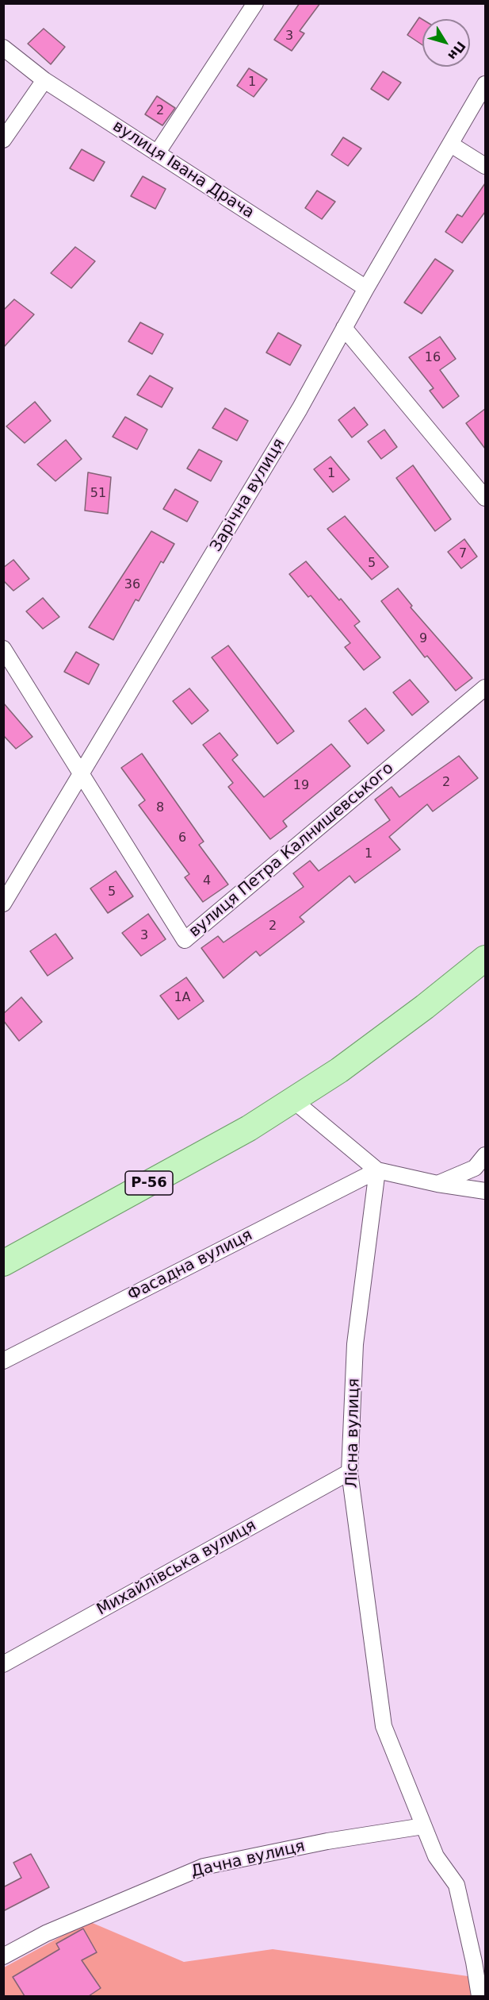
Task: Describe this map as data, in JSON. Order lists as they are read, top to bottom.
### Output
{
  "streets": {
    "main road": ["Р-56"],
    "street": [
      "вулиця Івана Драча",
      "Зарічна вулиця",
      "вулиця Петра Калнишевського",
      "Фасадна вулиця",
      "Лісна вулиця",
      "Михайлівська вулиця",
      "Дачна вулиця"
    ]
  },
  "crossings": [
    ["вулиця Івана Драча", "Зарічна вулиця"],
    ["Зарічна вулиця", "вулиця Петра Калнишевського"],
    ["Фасадна вулиця", "Лісна вулиця"],
    ["Лісна вулиця", "Михайлівська вулиця"],
    ["Лісна вулиця", "Дачна вулиця"]
  ],
  "house_numbers": [
    "3",
    "1",
    "2",
    "16",
    "1",
    "51",
    "7",
    "5",
    "36",
    "9",
    "2",
    "19",
    "8",
    "6",
    "1",
    "4",
    "5",
    "2",
    "3",
    "1А"
  ],
  "north": "bottom right"
}
